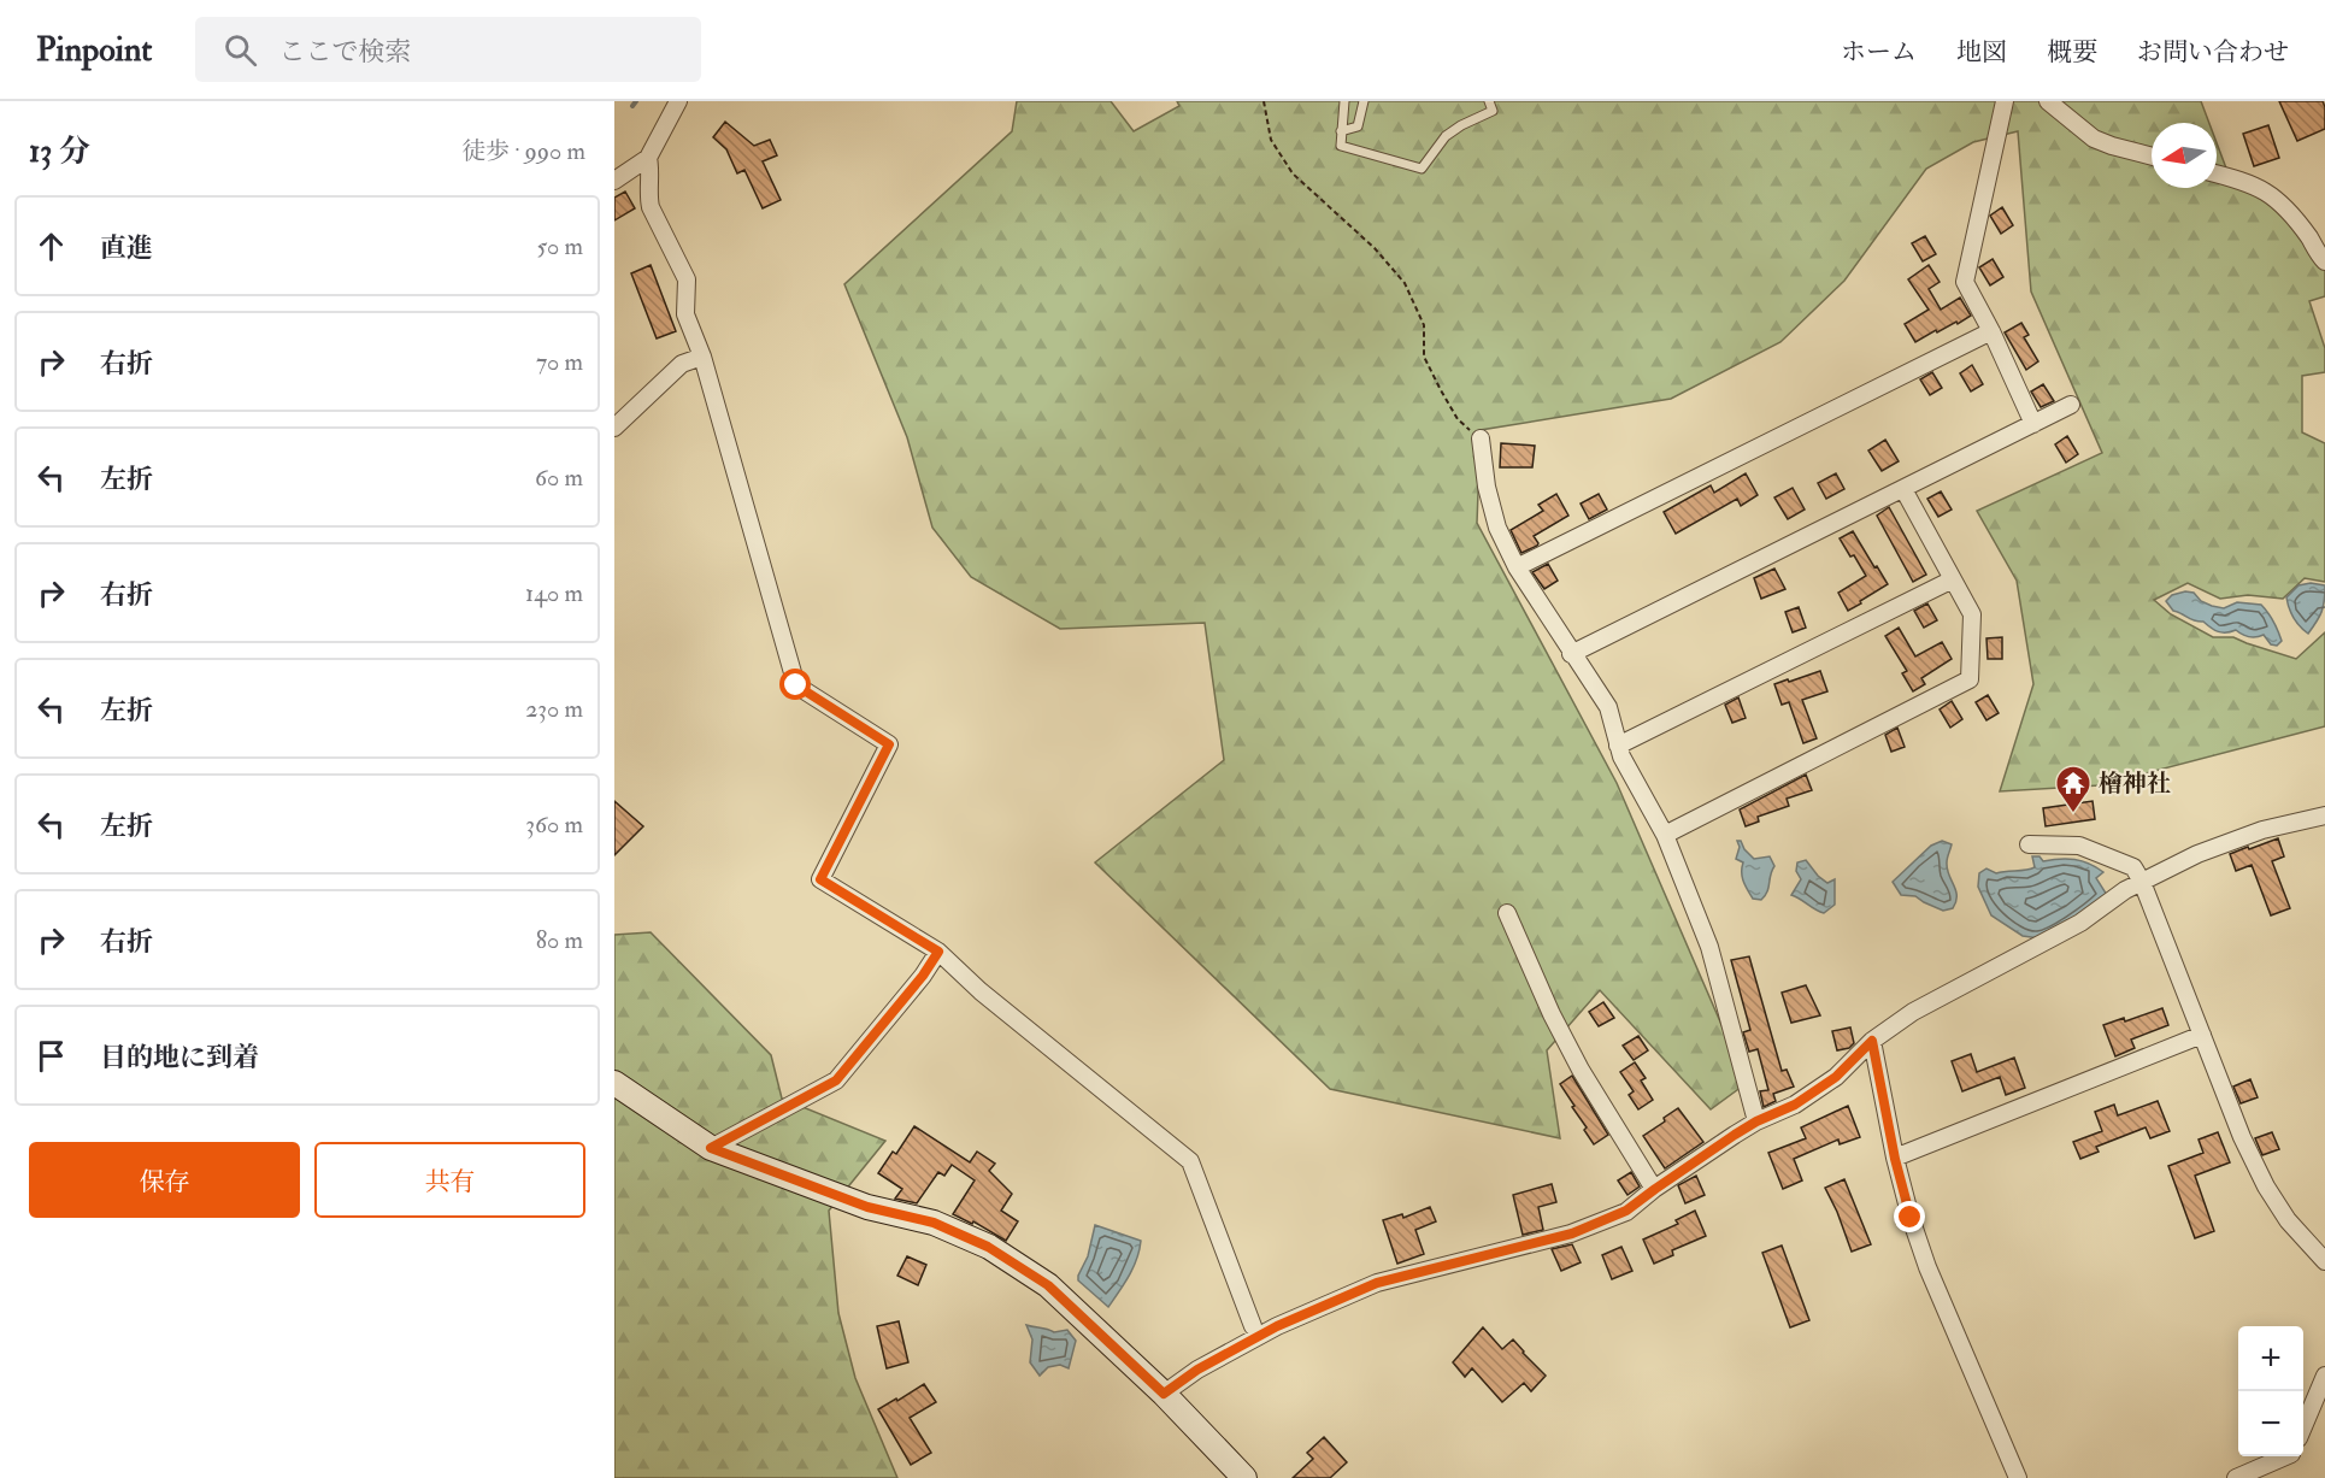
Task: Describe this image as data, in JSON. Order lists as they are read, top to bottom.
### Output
{
  "places": {
    "temple": ["檜神社"]
  },
  "north": "left",
  "page": {
    "header": "Pinpoint",
    "search": "ここで検索",
    "nav": [
      "ホーム",
      "地図",
      "概要",
      "お問い合わせ"
    ],
    "heading": ["13 分", "徒歩 · 990 m"],
    "list": [
      ["直進", "50 m"],
      ["右折", "70 m"],
      ["左折", "60 m"],
      ["右折", "140 m"],
      ["左折", "230 m"],
      ["左折", "360 m"],
      ["右折", "80 m"],
      "目的地に到着"
    ],
    "buttons": ["保存", "共有"],
    "map_buttons": ["+", "−"]
  }
}
